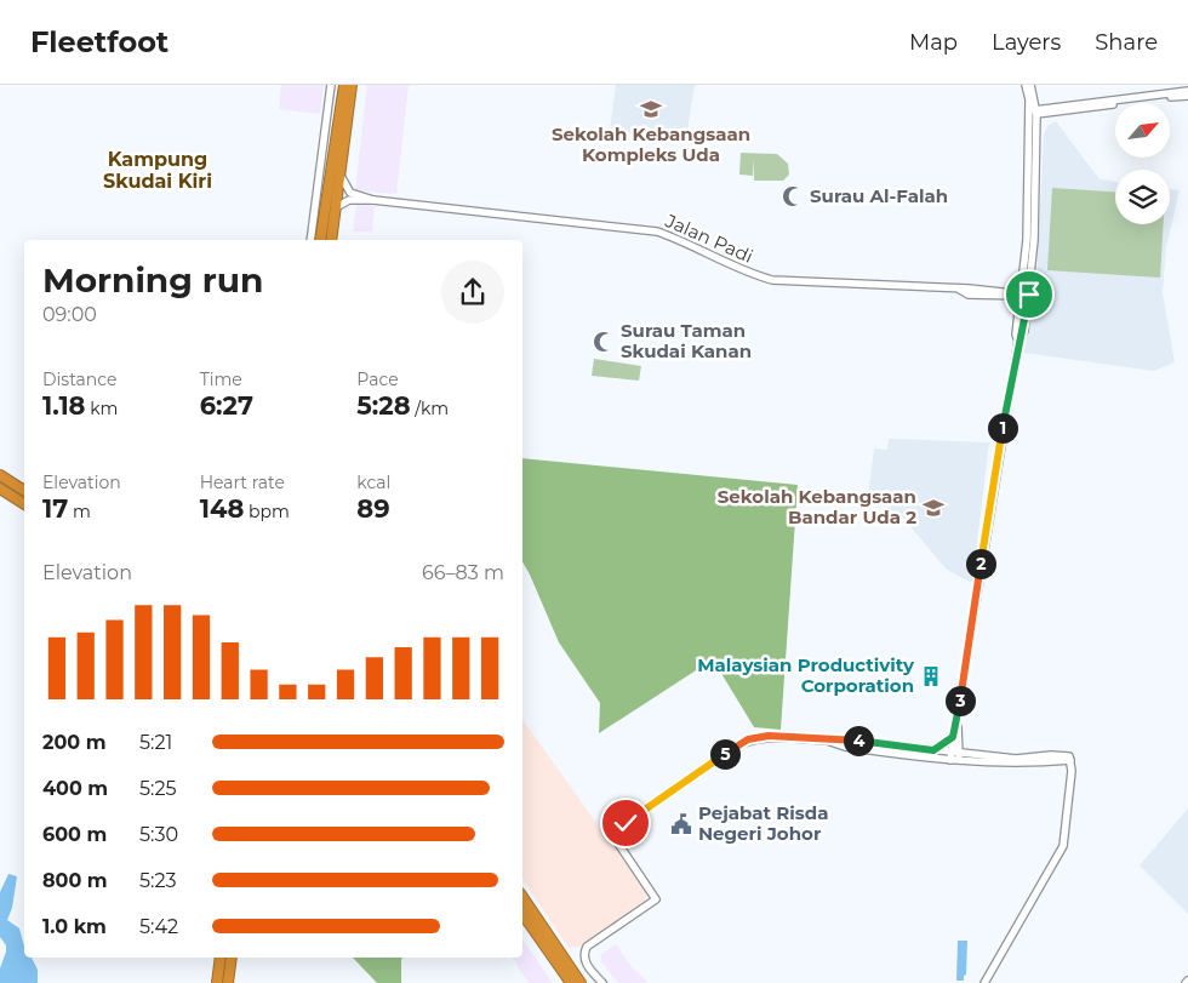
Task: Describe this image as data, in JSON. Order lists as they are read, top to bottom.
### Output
{
  "streets": {
    "street": ["Jalan Padi"]
  },
  "districts": ["Kampung Skudai Kiri"],
  "places": {
    "school or university": ["Sekolah Kebangsaan Kompleks Uda", "Sekolah Kebangsaan Bandar Uda 2"],
    "mosque": ["Surau Al-Falah", "Surau Taman Skudai Kanan"],
    "building": ["Malaysian Productivity Corporation"],
    "public building": ["Pejabat Risda Negeri Johor"]
  },
  "north": "top right",
  "page": {
    "header": "Fleetfoot",
    "nav": ["Map", "Layers", "Share"],
    "heading": ["Morning run", "09:00"],
    "stats": [
      ["Distance", "1.18 km"],
      ["Time", "6:27"],
      ["Pace", "5:28 /km"],
      ["Elevation", "17 m"],
      ["Heart rate", "148 bpm"],
      ["kcal", "89"]
    ],
    "pins": [
      "1",
      "2",
      "3",
      "4",
      "5"
    ],
    "chart": ["Elevation", "66–83 m"],
    "list": [
      {
        "name": "200 m",
        "note": "5:21"
      },
      {
        "name": "400 m",
        "note": "5:25"
      },
      {
        "name": "600 m",
        "note": "5:30"
      },
      {
        "name": "800 m",
        "note": "5:23"
      },
      {
        "name": "1.0 km",
        "note": "5:42"
      }
    ]
  }
}
